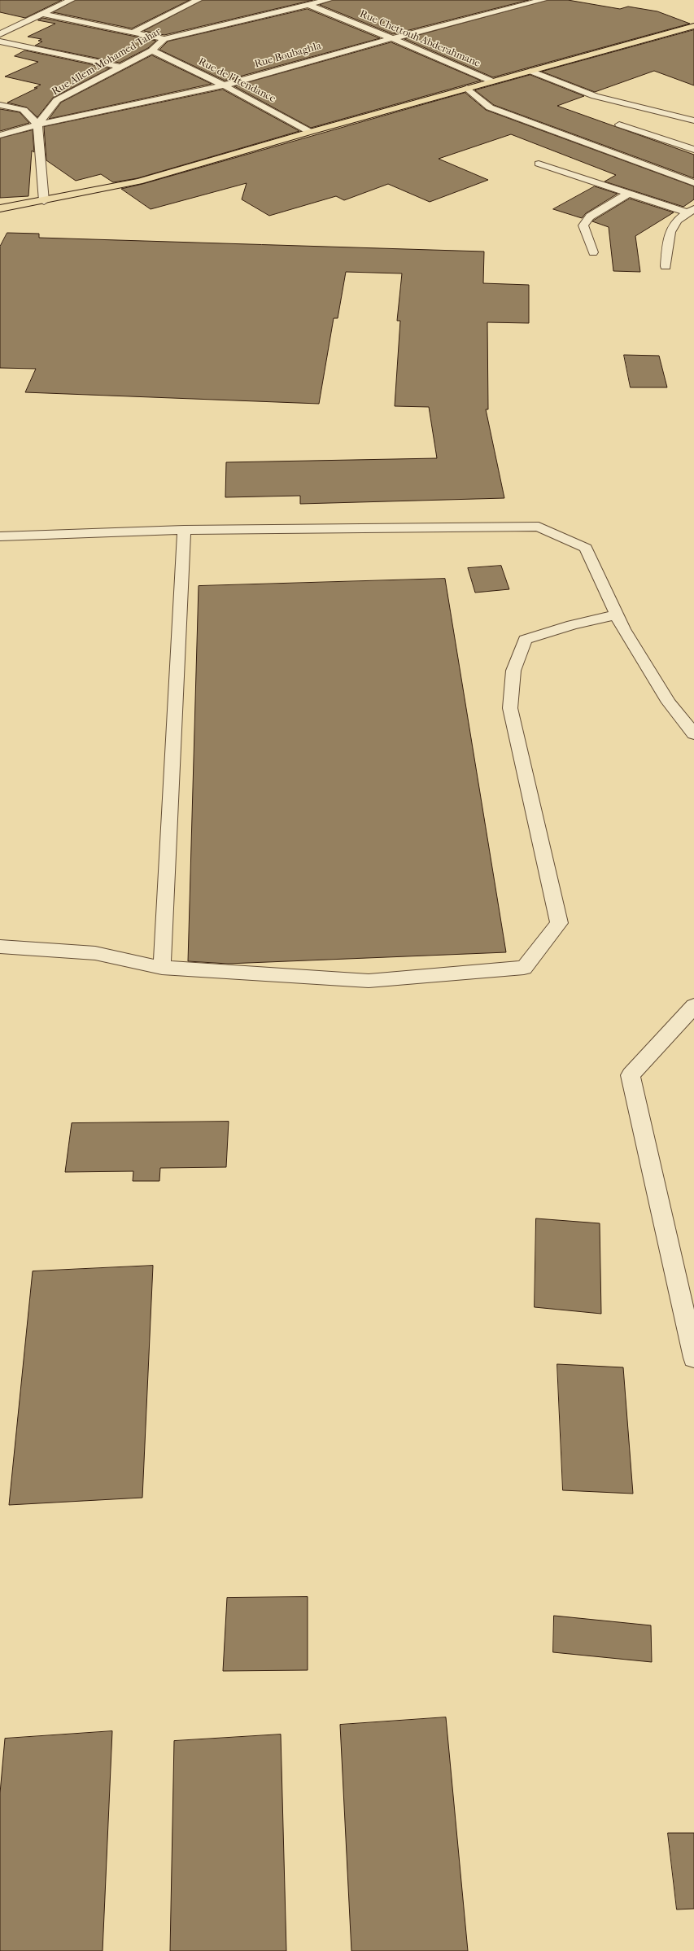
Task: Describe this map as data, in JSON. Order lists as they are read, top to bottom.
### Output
{
  "streets": {
    "street": [
      "Rue Chettouh Abderahmane",
      "Rue Boubaghla",
      "Rue Allem Mohamed Tahar",
      "Rue de l'Itendance"
    ]
  },
  "crossings": [
    ["Rue Chettouh Abderahmane", "Rue Boubaghla"],
    ["Rue Chettouh Abderahmane", "Rue Allem Mohamed Tahar"],
    ["Rue Boubaghla", "Rue Allem Mohamed Tahar"],
    ["Rue Boubaghla", "Rue de l'Itendance"],
    ["Rue Allem Mohamed Tahar", "Rue de l'Itendance"]
  ]
}
